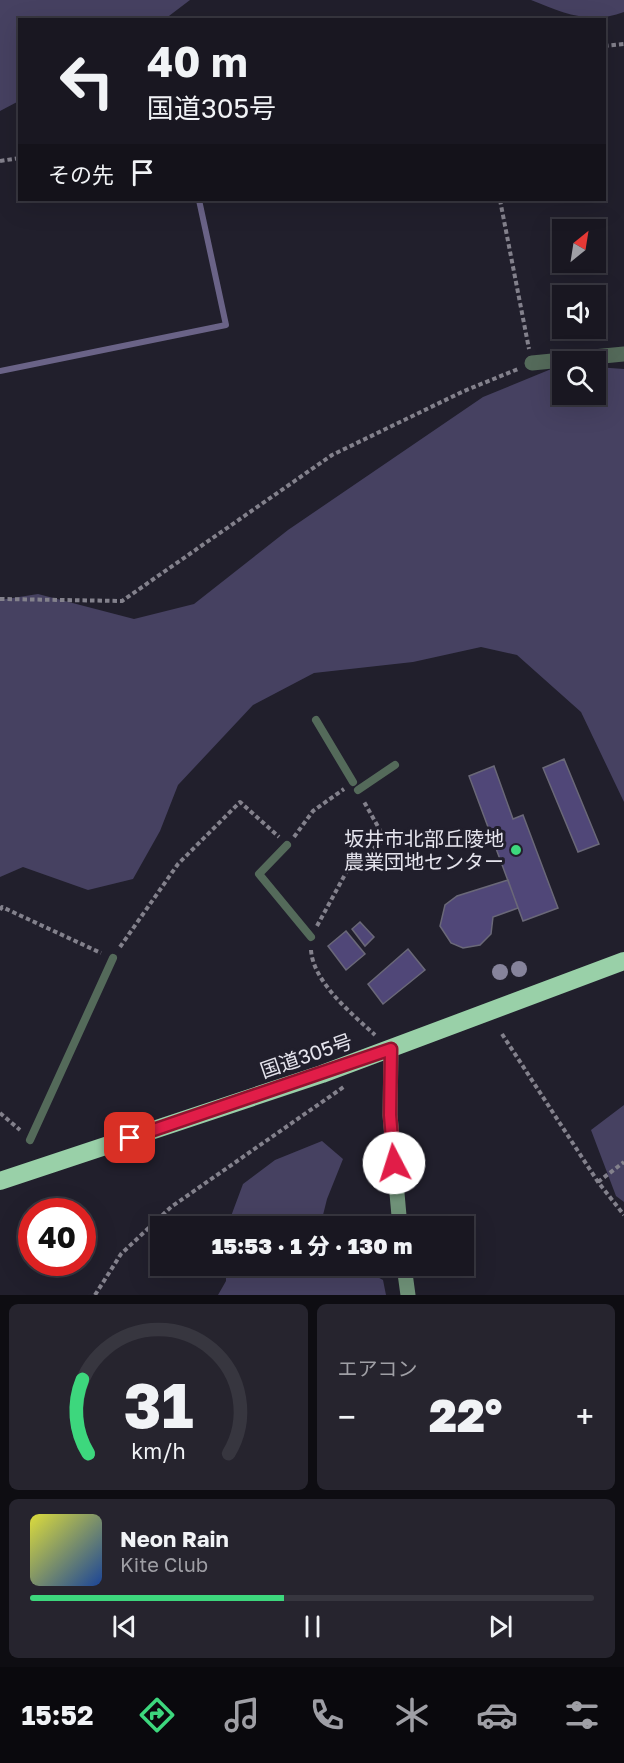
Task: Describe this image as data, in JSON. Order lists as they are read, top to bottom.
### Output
{
  "streets": {
    "highway": ["国道305号"]
  },
  "places": ["坂井市北部丘陵地 農業団地センター"],
  "north": "top right",
  "page": {
    "turn": ["40 m", "国道305号"],
    "then": "その先",
    "limit": "40",
    "trip": "15:53 · 1 分 · 130 m",
    "tile": "エアコン",
    "heat": ["−", "22°", "+"],
    "song": ["Neon Rain", "Kite Club"],
    "tabs": "15:52",
    "gauge": ["31", "km/h"]
  }
}
